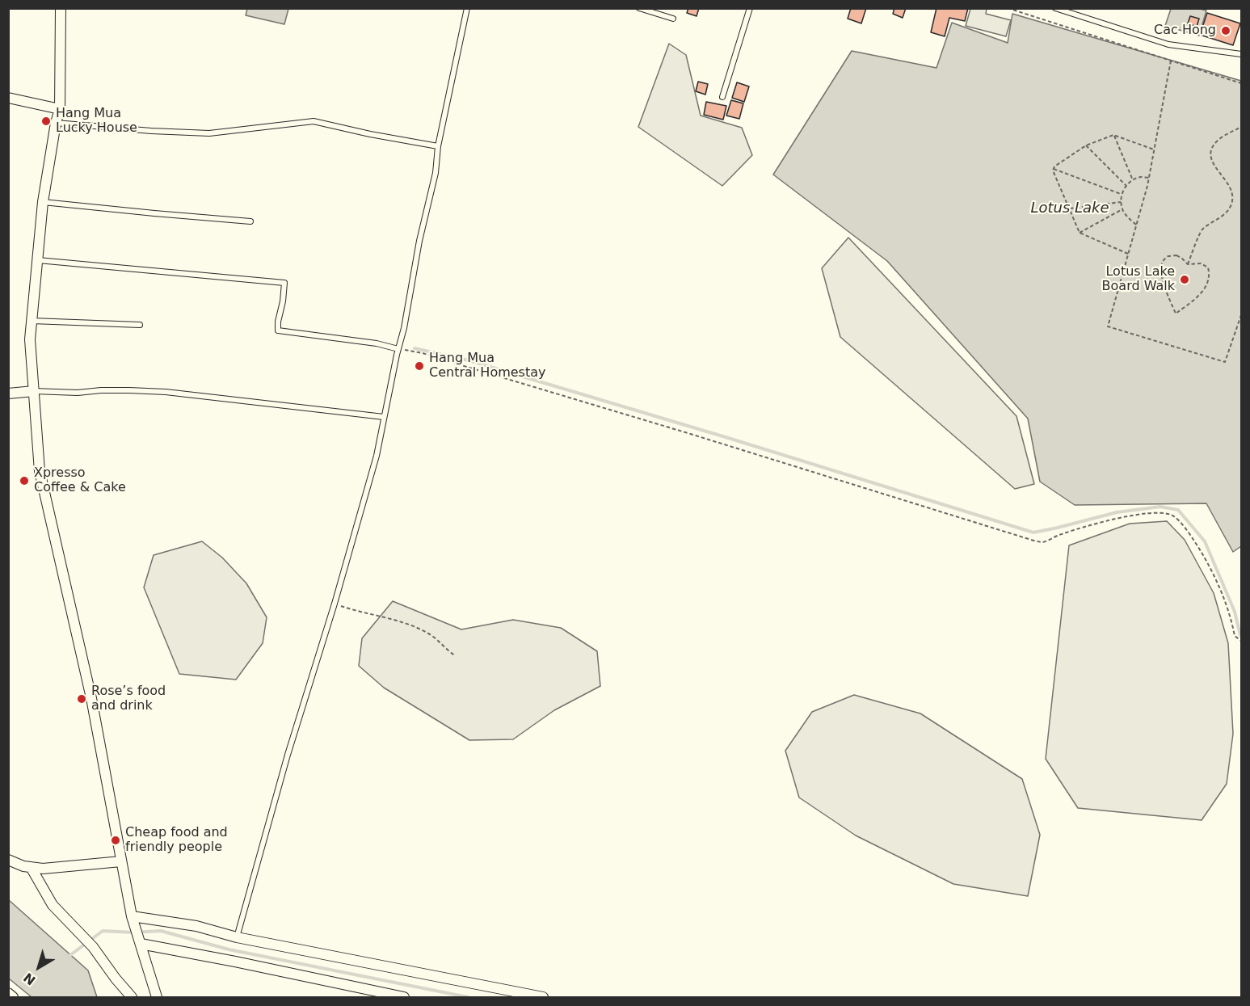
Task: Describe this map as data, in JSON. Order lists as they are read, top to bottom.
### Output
{
  "water": ["Lotus Lake"],
  "places": [
    "Cac Hong",
    "Hang Mua Lucky House",
    "Lotus Lake Board Walk",
    "Hang Mua Central Homestay",
    "Xpresso Coffee & Cake",
    "Rose’s food and drink",
    "Cheap food and friendly people"
  ],
  "north": "bottom left"
}
